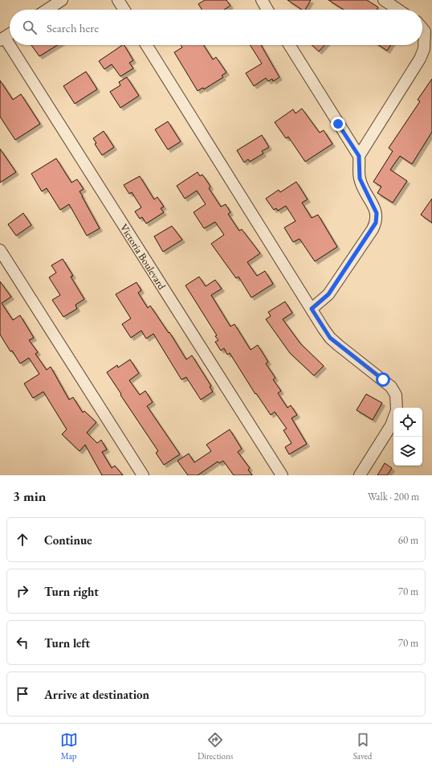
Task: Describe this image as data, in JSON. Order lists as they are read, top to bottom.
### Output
{
  "streets": {
    "street": ["Victoria Boulevard"]
  },
  "page": {
    "search": "Search here",
    "heading": ["3 min", "Walk · 200 m"],
    "list": [
      ["Continue", "60 m"],
      ["Turn right", "70 m"],
      ["Turn left", "70 m"],
      "Arrive at destination"
    ],
    "nav": ["Map", "Directions", "Saved"]
  }
}
